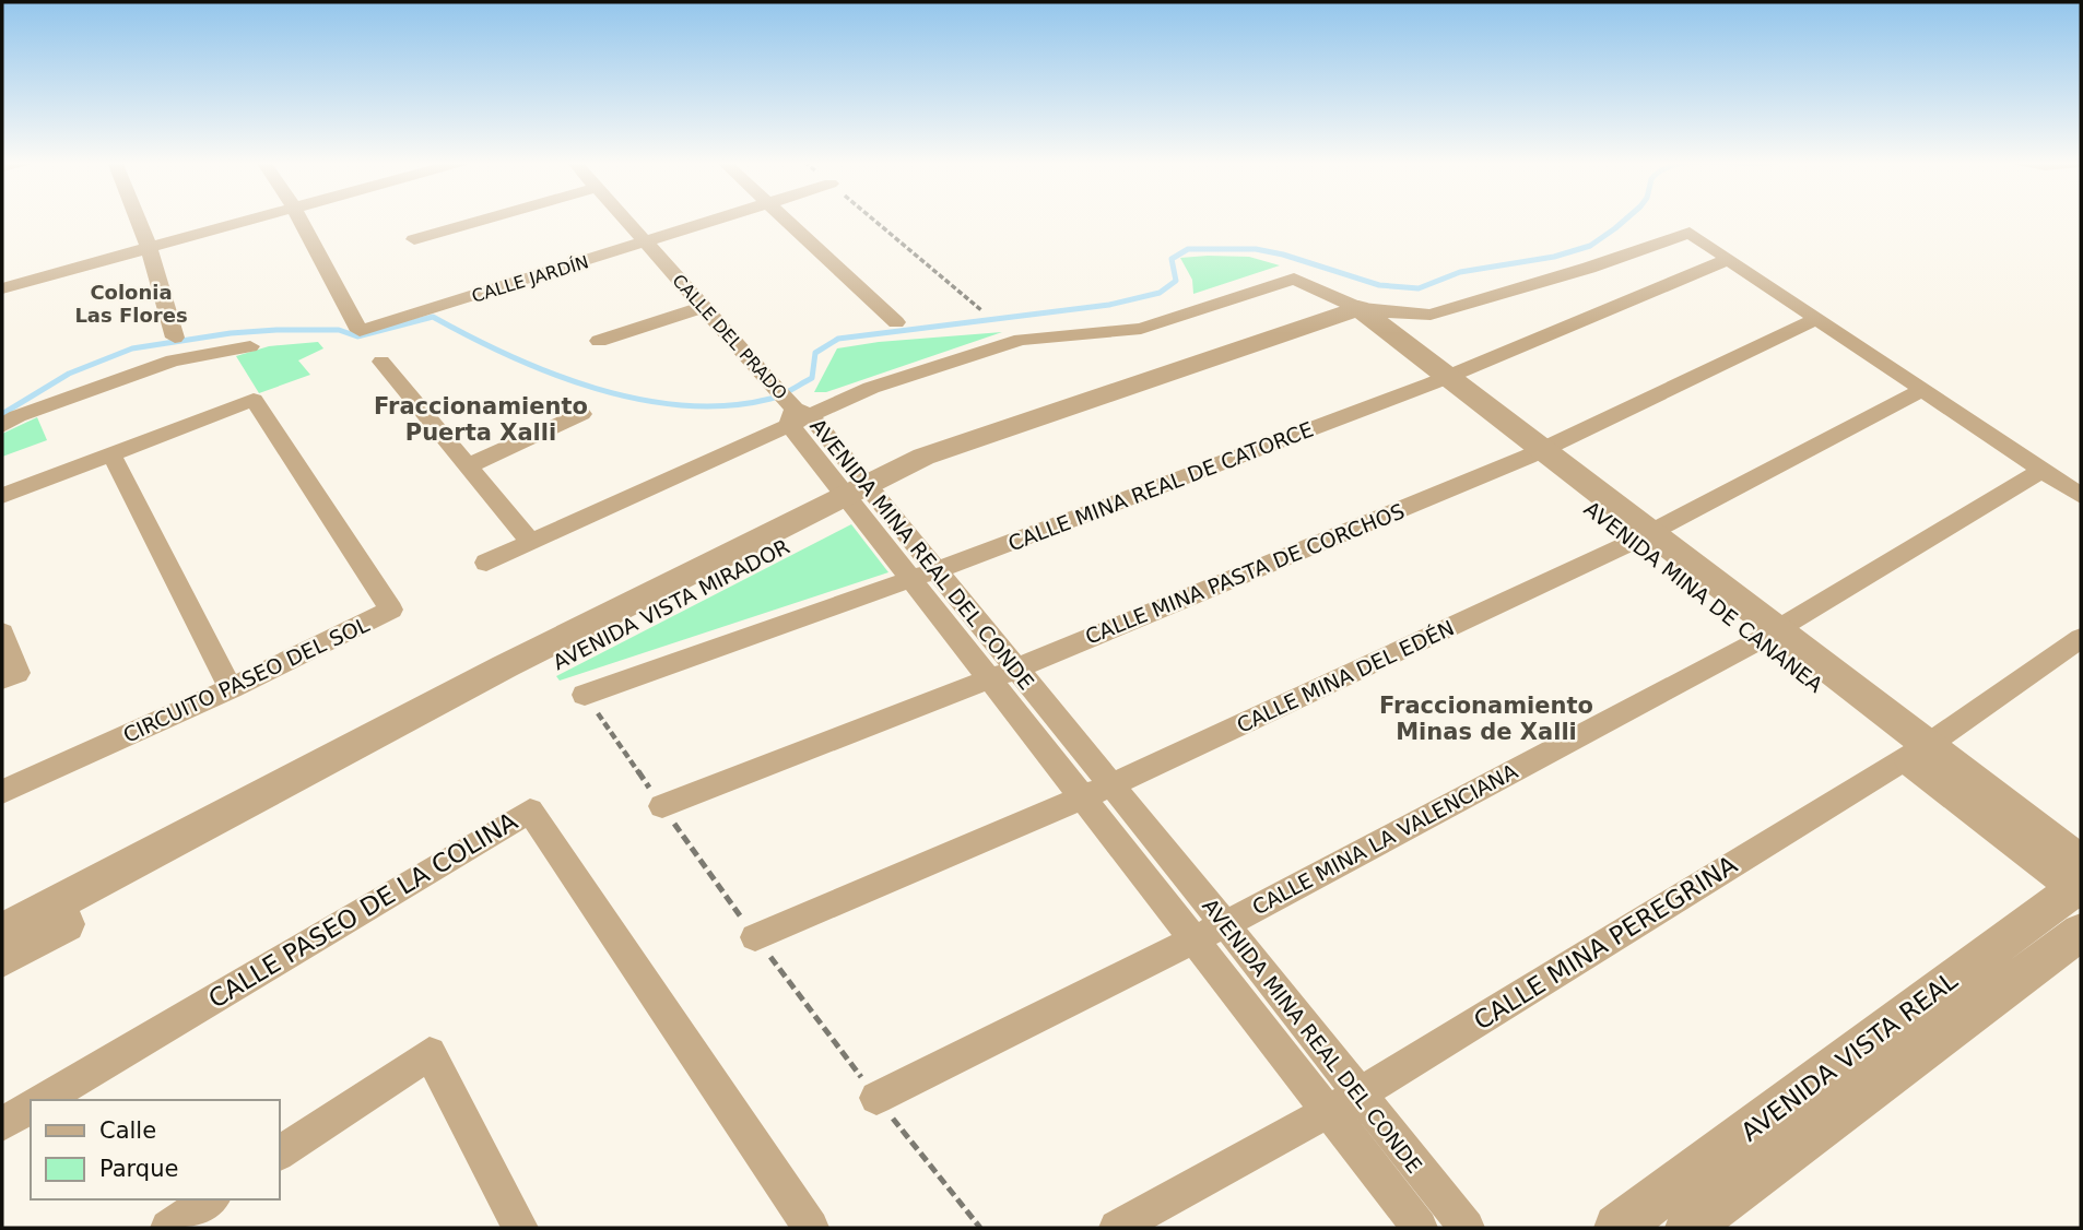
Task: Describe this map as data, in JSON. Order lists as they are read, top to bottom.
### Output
{
  "streets": {
    "street": [
      "CALLE JARDÍN",
      "CALLE DEL PRADO",
      "CALLE MINA REAL DE CATORCE",
      "AVENIDA MINA REAL DEL CONDE",
      "CALLE MINA PASTA DE CORCHOS",
      "AVENIDA MINA DE CANANEA",
      "AVENIDA VISTA MIRADOR",
      "CALLE MINA DEL EDÉN",
      "CIRCUITO PASEO DEL SOL",
      "CALLE MINA LA VALENCIANA",
      "CALLE PASEO DE LA COLINA",
      "CALLE MINA PEREGRINA",
      "AVENIDA VISTA REAL"
    ]
  },
  "crossings": [
    ["CALLE JARDÍN", "CALLE DEL PRADO"],
    ["CALLE DEL PRADO", "AVENIDA MINA REAL DEL CONDE"],
    ["CALLE DEL PRADO", "AVENIDA MINA DE CANANEA"],
    ["CALLE MINA REAL DE CATORCE", "AVENIDA MINA REAL DEL CONDE"],
    ["CALLE MINA REAL DE CATORCE", "AVENIDA MINA DE CANANEA"],
    ["AVENIDA MINA REAL DEL CONDE", "CALLE MINA PASTA DE CORCHOS"],
    ["AVENIDA MINA REAL DEL CONDE", "AVENIDA MINA DE CANANEA"],
    ["AVENIDA MINA REAL DEL CONDE", "AVENIDA VISTA MIRADOR"],
    ["AVENIDA MINA REAL DEL CONDE", "CALLE MINA DEL EDÉN"],
    ["AVENIDA MINA REAL DEL CONDE", "CALLE MINA LA VALENCIANA"],
    ["AVENIDA MINA REAL DEL CONDE", "CALLE MINA PEREGRINA"],
    ["CALLE MINA PASTA DE CORCHOS", "AVENIDA MINA DE CANANEA"],
    ["AVENIDA MINA DE CANANEA", "AVENIDA VISTA MIRADOR"],
    ["AVENIDA MINA DE CANANEA", "CALLE MINA DEL EDÉN"],
    ["AVENIDA MINA DE CANANEA", "CALLE MINA LA VALENCIANA"],
    ["AVENIDA MINA DE CANANEA", "CALLE MINA PEREGRINA"],
    ["AVENIDA MINA DE CANANEA", "AVENIDA VISTA REAL"]
  ],
  "districts": ["Colonia Las Flores", "Fraccionamiento Puerta Xalli", "Fraccionamiento Minas de Xalli"],
  "legend": ["Calle", "Parque"]
}
